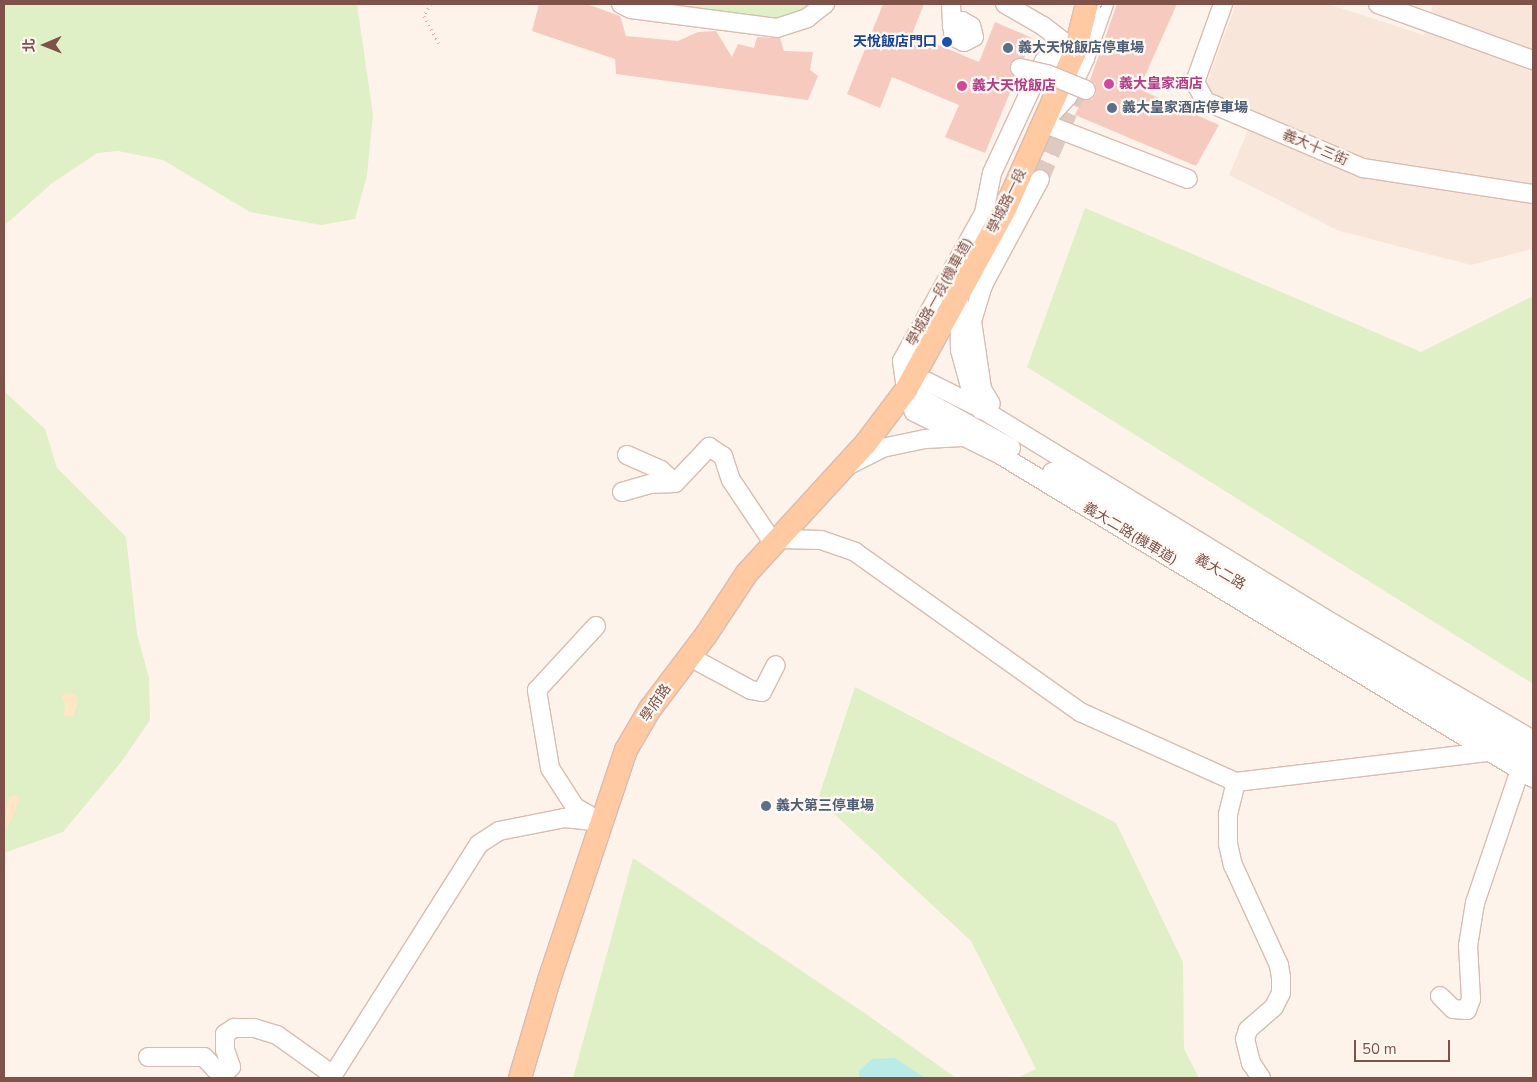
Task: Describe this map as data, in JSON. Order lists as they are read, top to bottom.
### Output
{
  "streets": {
    "main road": ["學城路一段", "學府路"],
    "street": [
      "義大十三街",
      "學城路一段(機車道)",
      "義大二路(機車道)",
      "義大二路"
    ]
  },
  "crossings": [
    ["學城路一段", "學城路一段(機車道)"],
    ["學城路一段", "義大二路(機車道)"],
    ["學城路一段", "義大二路"],
    ["學城路一段", "學府路"],
    ["學城路一段(機車道)", "義大二路(機車道)"],
    ["學城路一段(機車道)", "義大二路"],
    ["學城路一段(機車道)", "學府路"],
    ["義大二路(機車道)", "義大二路"],
    ["義大二路(機車道)", "學府路"],
    ["義大二路", "學府路"]
  ],
  "places": [
    "天悅飯店門口",
    "義大天悅飯店停車場",
    "義大皇家酒店",
    "義大天悅飯店",
    "義大皇家酒店停車場",
    "義大第三停車場"
  ],
  "scale_bar": "50 m",
  "north": "left"
}
